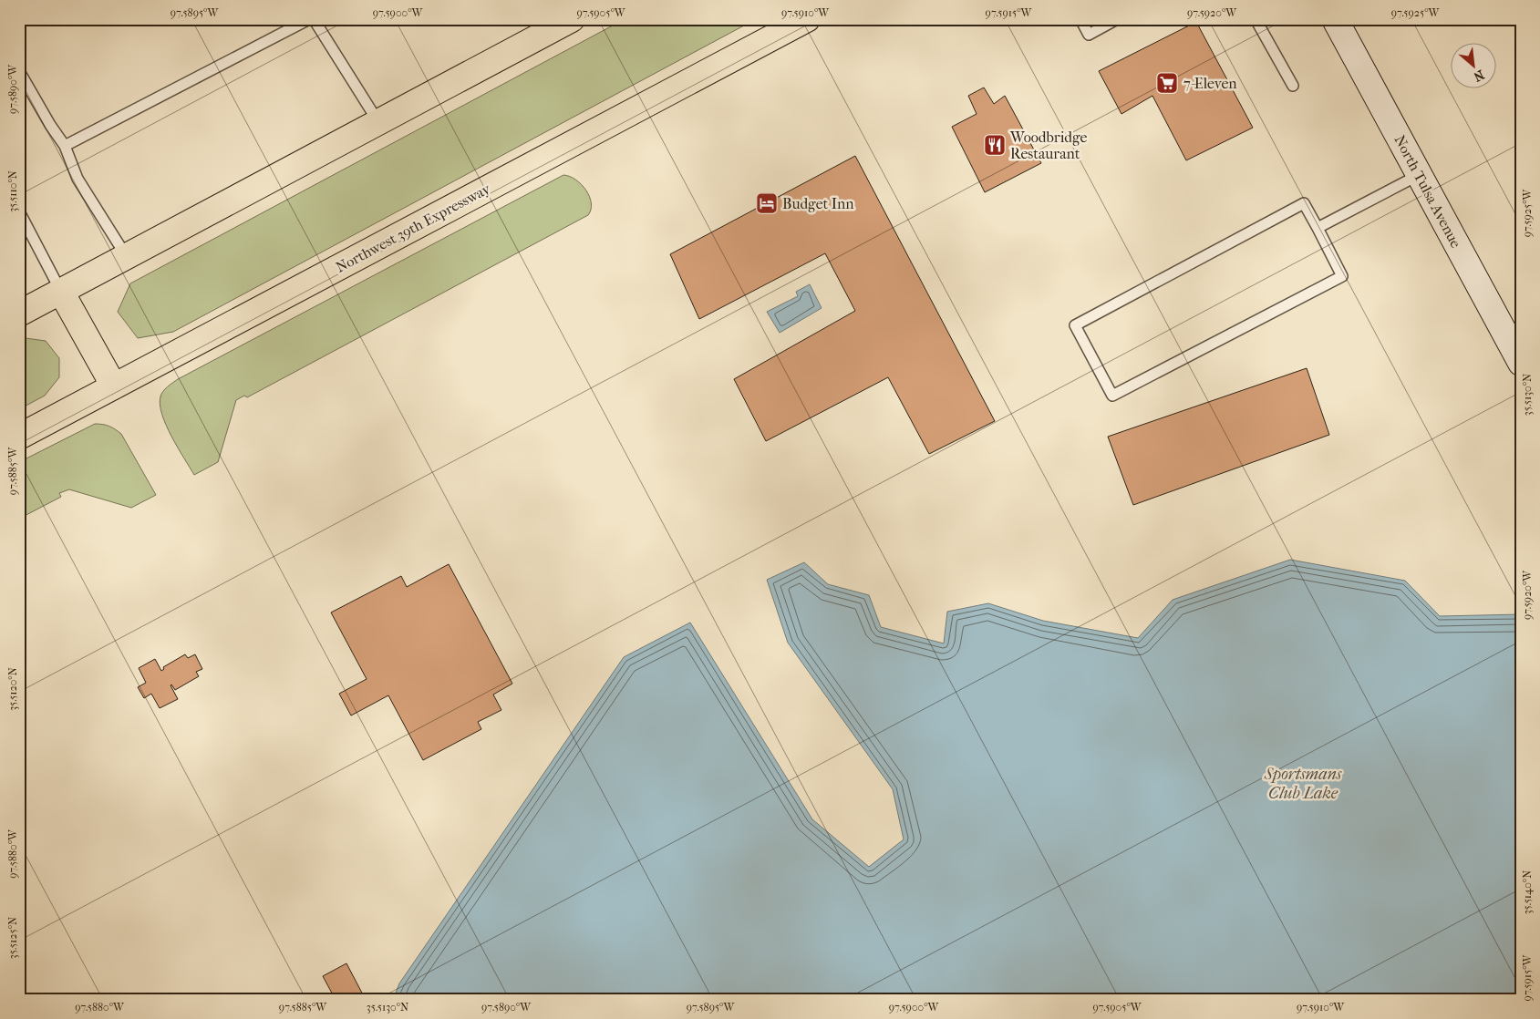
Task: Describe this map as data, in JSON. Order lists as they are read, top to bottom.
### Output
{
  "streets": {
    "highway": ["Northwest 39th Expressway"],
    "street": ["North Tulsa Avenue"]
  },
  "water": ["Sportsmans Club Lake"],
  "places": {
    "supermarket": ["7-Eleven"],
    "restaurant": ["Woodbridge Restaurant"],
    "hotel": ["Budget Inn"]
  },
  "north": "bottom right",
  "coordinates": [
    "97.5895°W",
    "97.5900°W",
    "97.5905°W",
    "97.5910°W",
    "97.5915°W",
    "97.5920°W",
    "97.5925°W",
    "97.5890°W",
    "35.5110°N",
    "35.5130°N",
    "97.5885°W",
    "35.5120°N",
    "97.5880°W",
    "35.5140°N",
    "35.5125°N"
  ]
}
